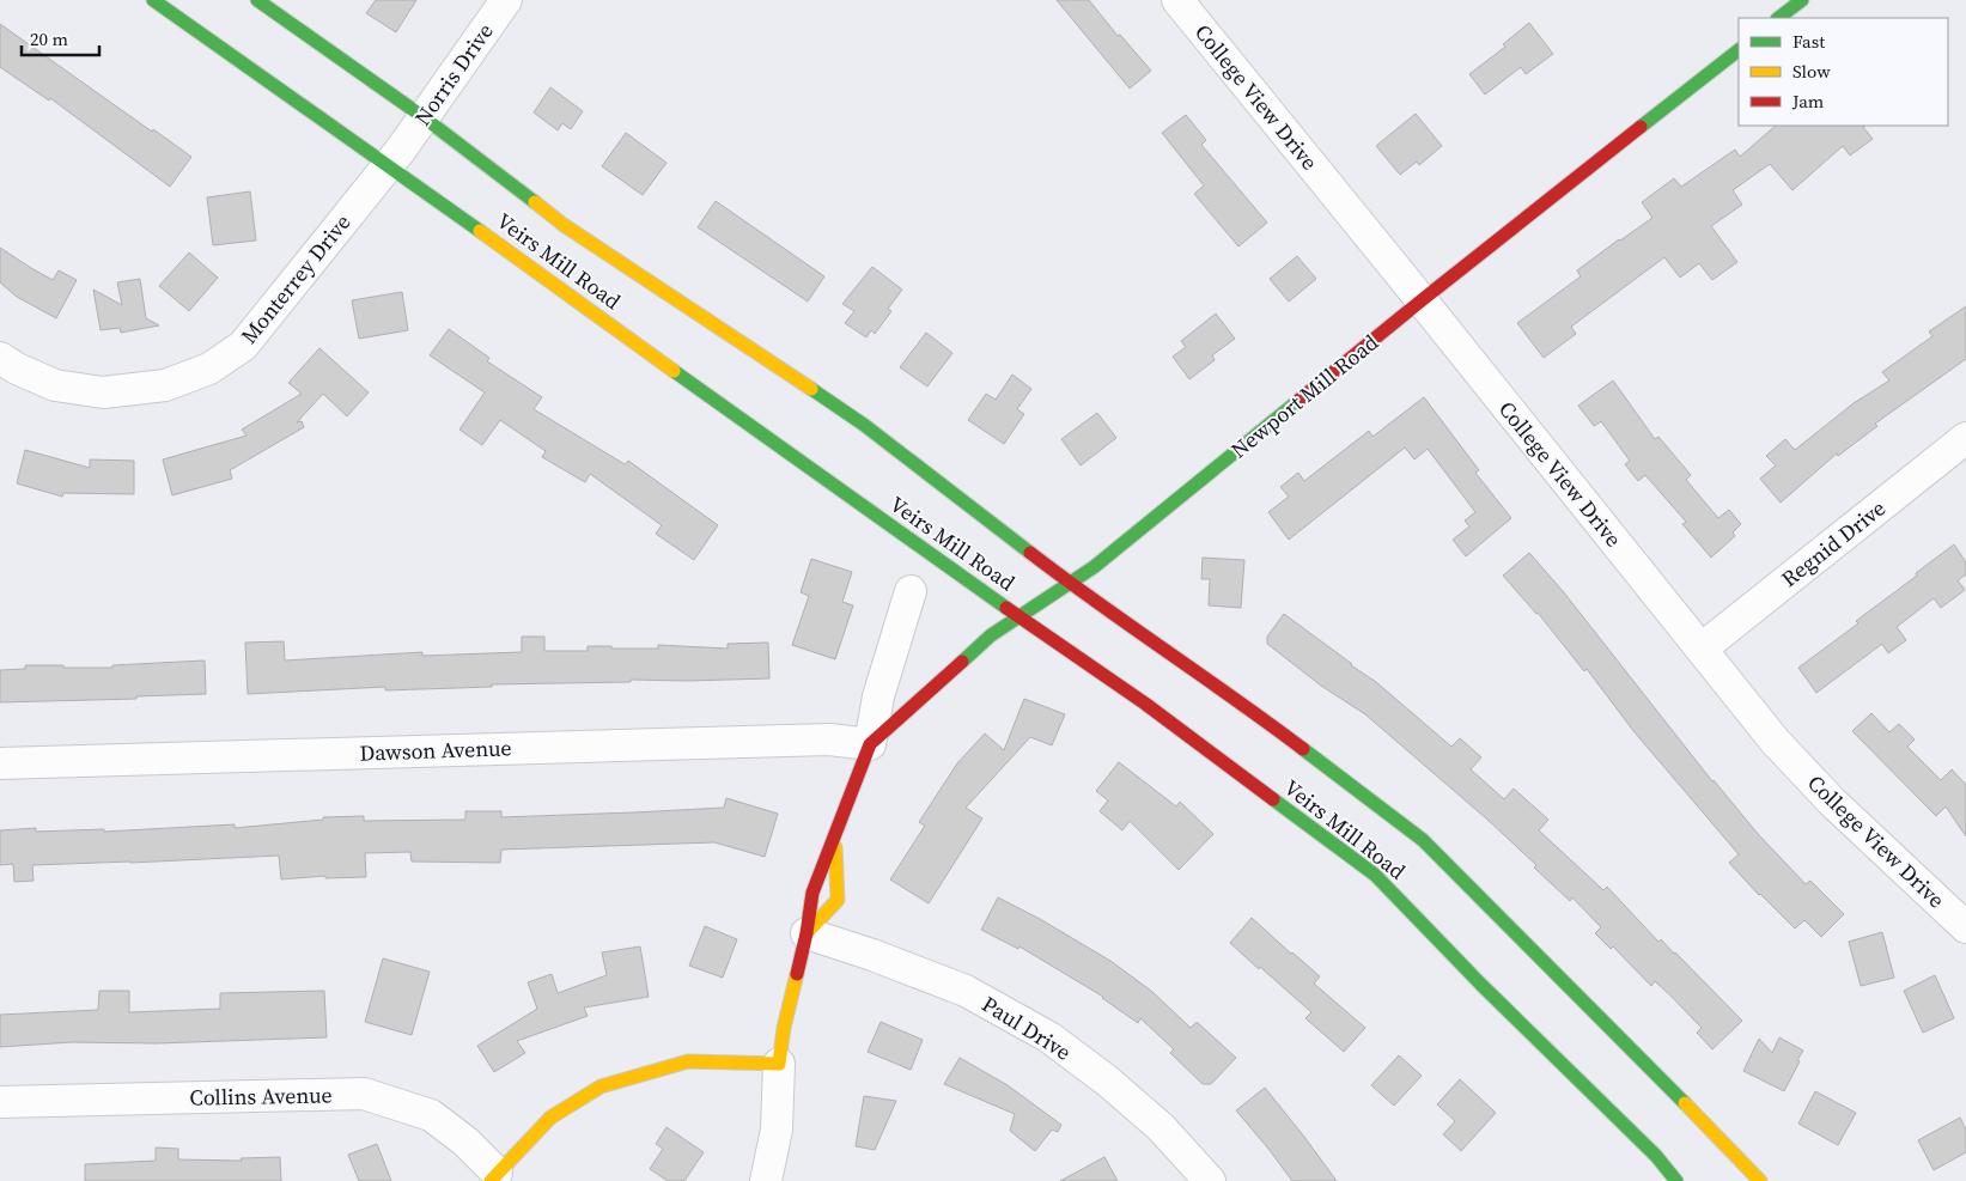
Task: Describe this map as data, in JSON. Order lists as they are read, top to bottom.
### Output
{
  "streets": {
    "main road": ["Veirs Mill Road", "Newport Mill Road"],
    "street": [
      "Norris Drive",
      "College View Drive",
      "Monterrey Drive",
      "Regnid Drive",
      "Dawson Avenue",
      "Paul Drive",
      "Collins Avenue"
    ]
  },
  "crossings": [
    ["Norris Drive", "Veirs Mill Road"],
    ["Norris Drive", "Monterrey Drive"],
    ["College View Drive", "Newport Mill Road"],
    ["College View Drive", "Regnid Drive"],
    ["Veirs Mill Road", "Monterrey Drive"],
    ["Veirs Mill Road", "Newport Mill Road"],
    ["Newport Mill Road", "Dawson Avenue"],
    ["Newport Mill Road", "Paul Drive"]
  ],
  "legend": ["Fast", "Slow", "Jam"],
  "scale_bar": "20 m"
}
